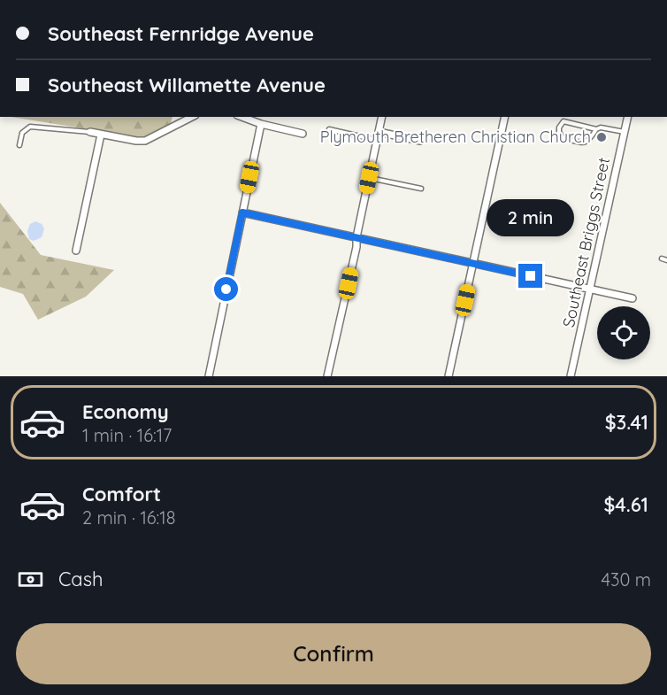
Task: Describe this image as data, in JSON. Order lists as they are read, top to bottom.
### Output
{
  "streets": {
    "street": ["Southeast Briggs Street"]
  },
  "places": ["Plymouth Bretheren Christian Church"],
  "page": {
    "banner": ["Southeast Fernridge Avenue", "Southeast Willamette Avenue"],
    "bubble": "2 min",
    "list": [
      {
        "name": "Economy",
        "note": "1 min · 16:17",
        "value": "$3.41"
      },
      {
        "name": "Comfort",
        "note": "2 min · 16:18",
        "value": "$4.61"
      }
    ],
    "pay": ["Cash", "430 m"],
    "buttons": "Confirm"
  }
}
